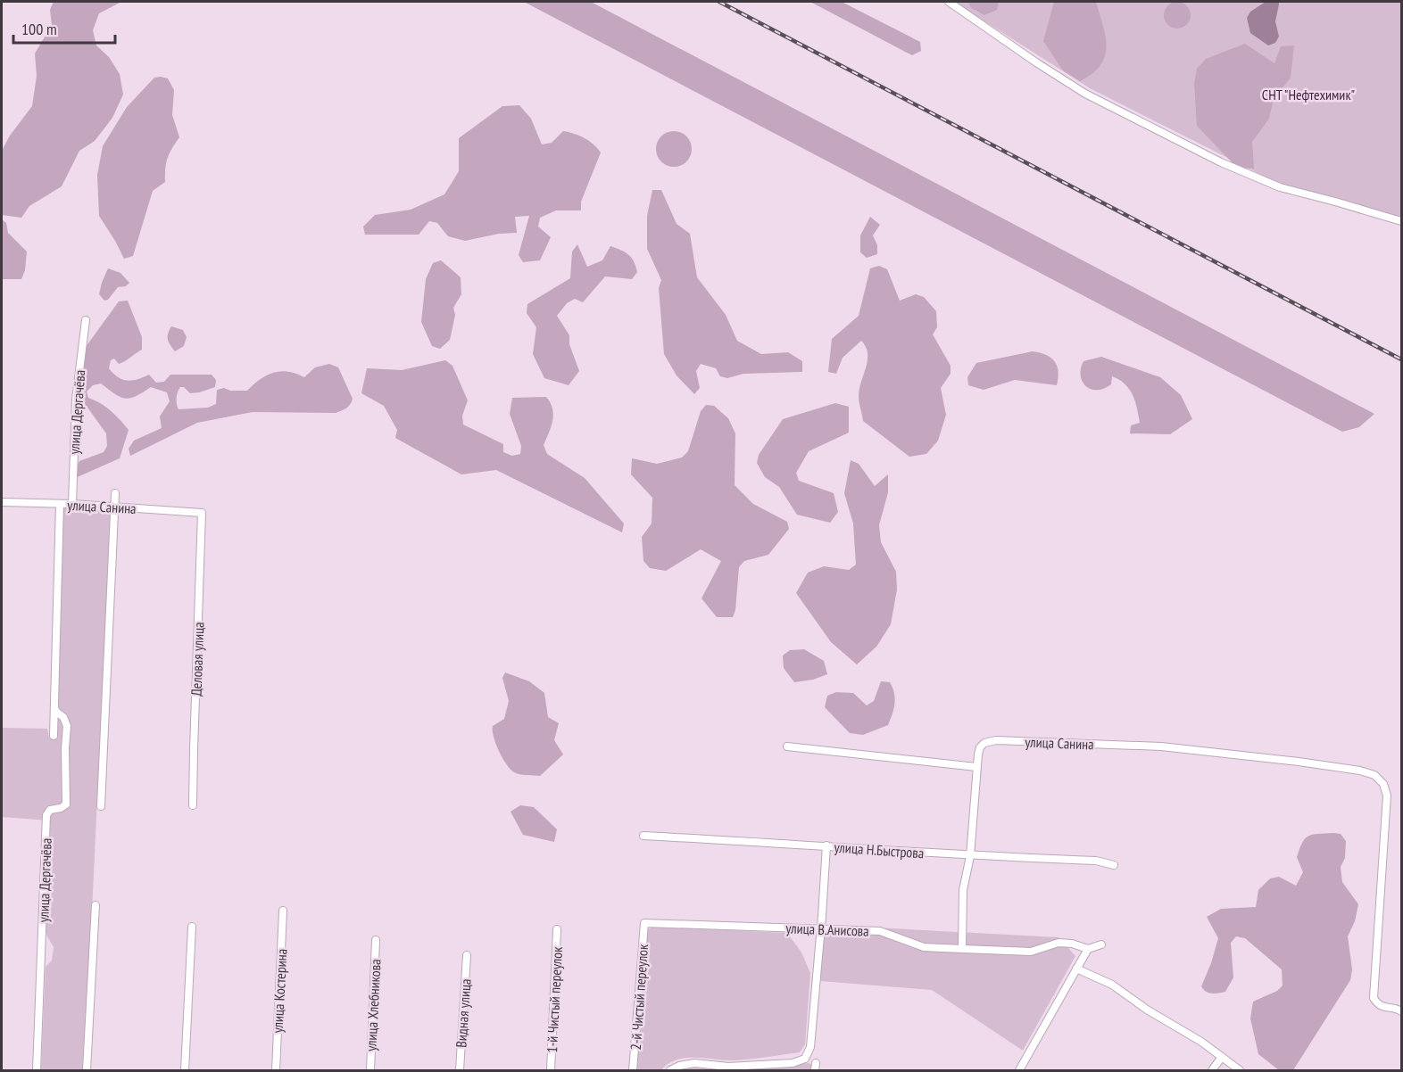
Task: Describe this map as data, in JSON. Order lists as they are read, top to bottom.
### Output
{
  "streets": {
    "street": [
      "улица Дергачёва",
      "улица Санина",
      "Деловая улица",
      "улица Н.Быстрова",
      "улица В.Анисова",
      "улица Костерина",
      "2-й Чистый переулок",
      "1-й Чистый переулок",
      "улица Хлебникова",
      "Видная улица"
    ]
  },
  "crossings": [
    ["улица Дергачёва", "улица Санина"],
    ["улица Санина", "Деловая улица"],
    ["улица Санина", "улица Н.Быстрова"],
    ["улица Санина", "улица В.Анисова"],
    ["улица В.Анисова", "2-й Чистый переулок"]
  ],
  "parks": ["СНТ \"Нефтехимик\""],
  "scale_bar": "100 m"
}
